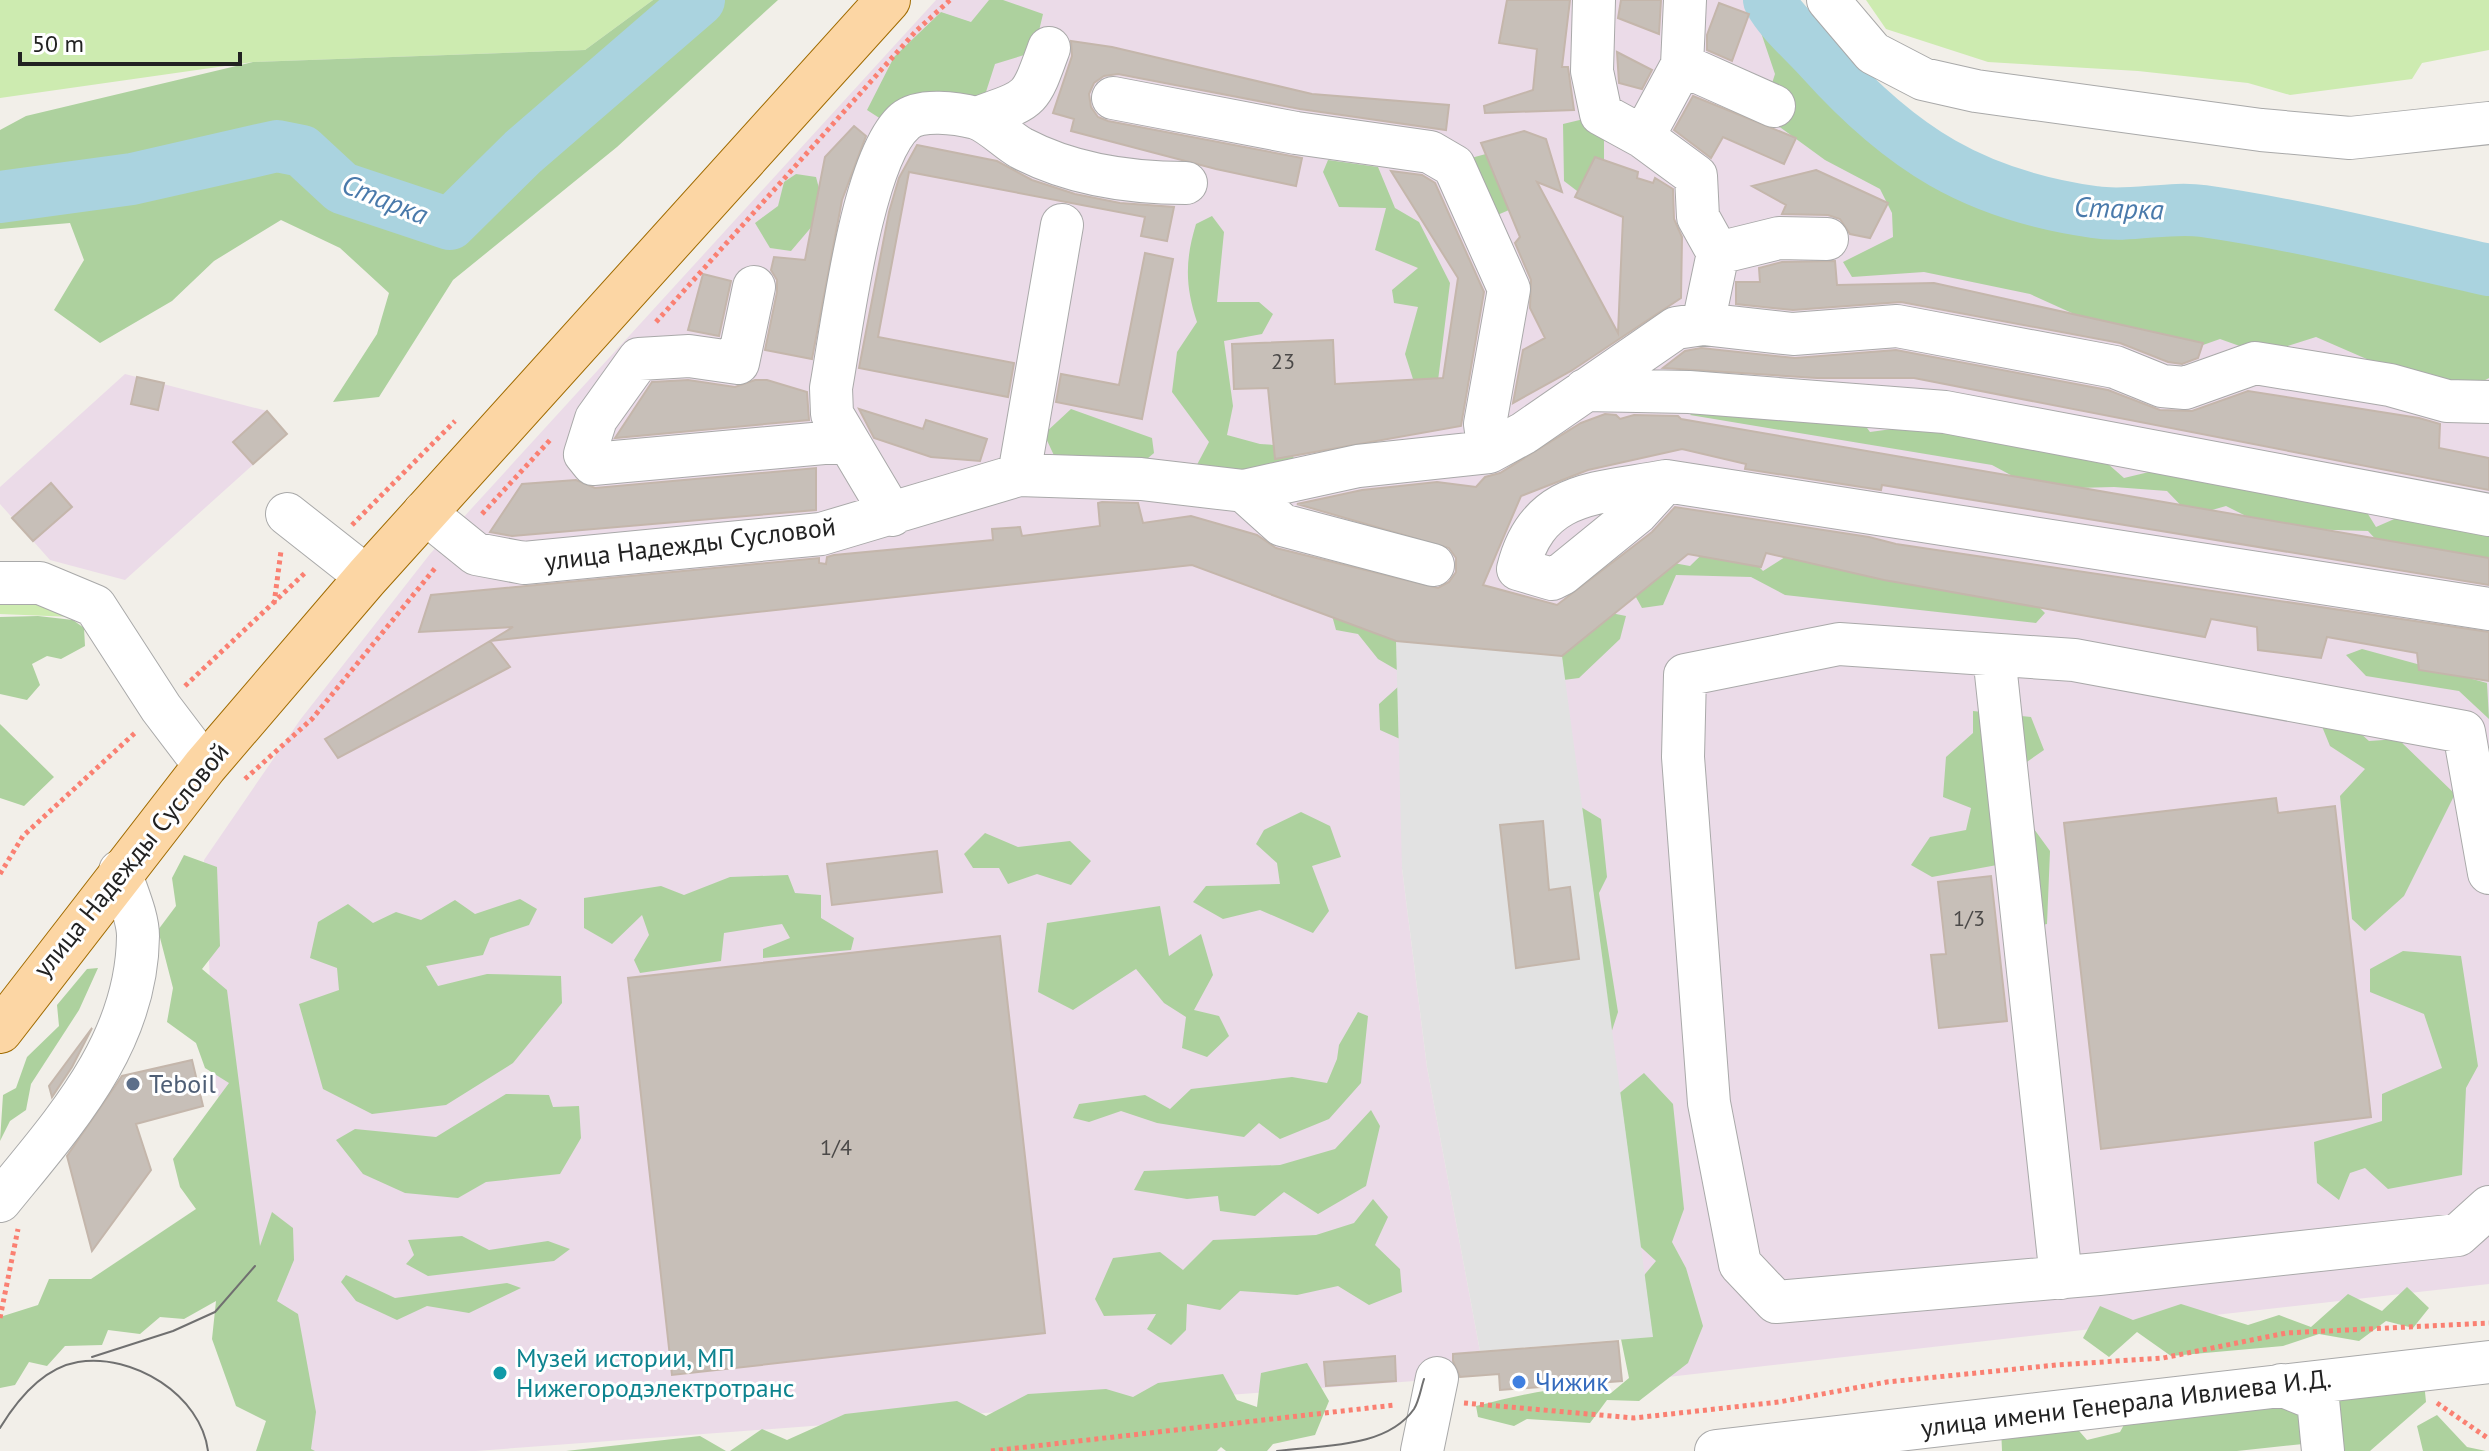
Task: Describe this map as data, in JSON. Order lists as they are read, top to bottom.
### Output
{
  "streets": {
    "main road": ["улица Надежды Сусловой"],
    "street": ["улица имени Генерала Ивлиева И.Д."]
  },
  "water": ["Старка"],
  "places": ["Teboil", "Музей истории, МП Нижегородэлектротранс", "Чижик"],
  "house_numbers": ["23", "1/3", "1/4"],
  "scale_bar": "50 m"
}
